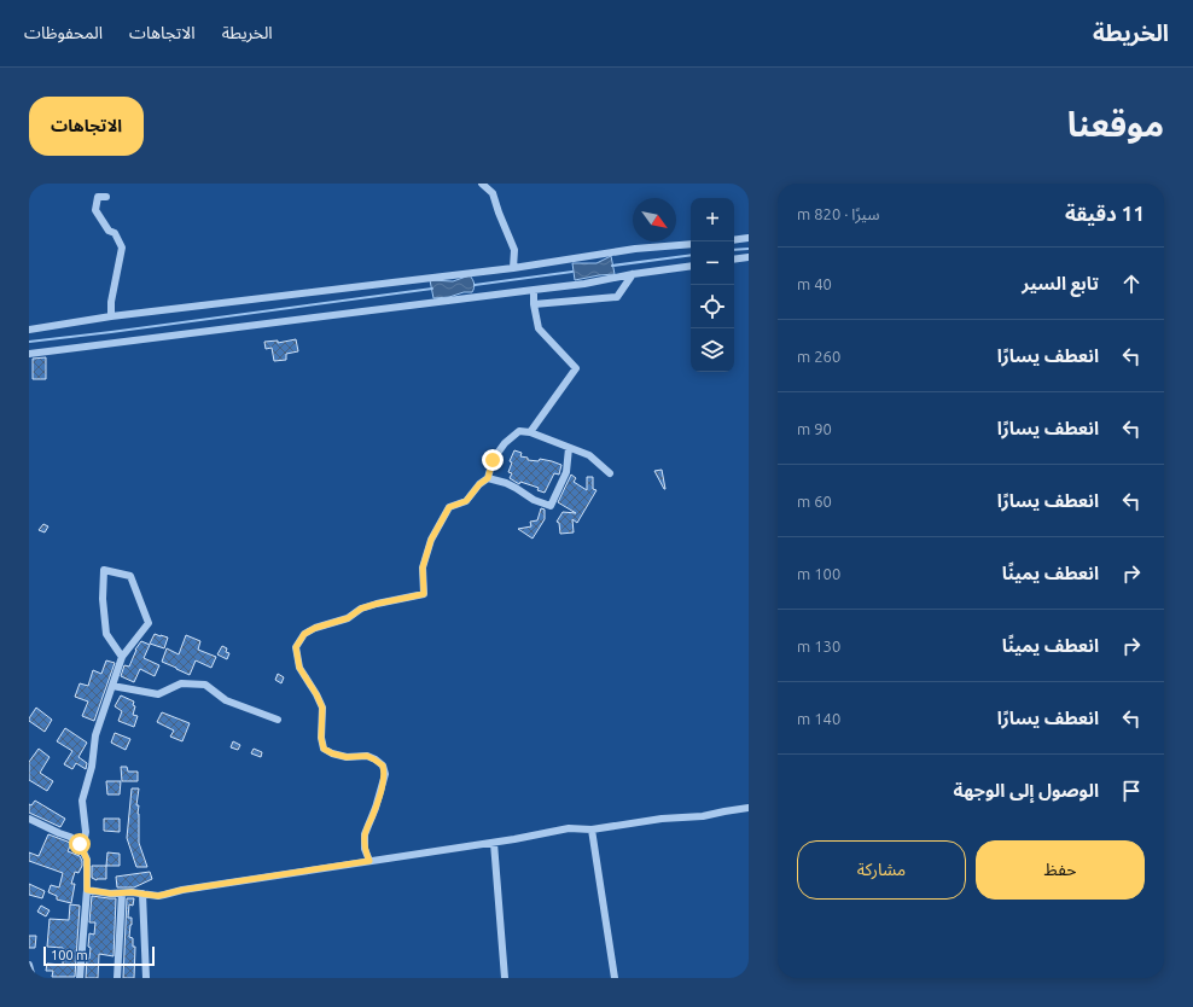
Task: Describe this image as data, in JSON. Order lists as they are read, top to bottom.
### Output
{
  "scale_bar": "100 m",
  "north": "bottom right",
  "page": {
    "header": "الخريطة",
    "nav": ["الخريطة", "الاتجاهات", "المحفوظات"],
    "title": "موقعنا",
    "buttons": [
      "الاتجاهات",
      ["حفظ", "مشاركة"]
    ],
    "heading": ["11 دقيقة", "سيرًا · 820 m"],
    "map_buttons": ["+", "−"],
    "list": [
      ["تابع السير", "40 m"],
      ["انعطف يسارًا", "260 m"],
      ["انعطف يسارًا", "90 m"],
      ["انعطف يسارًا", "60 m"],
      ["انعطف يمينًا", "100 m"],
      ["انعطف يمينًا", "130 m"],
      ["انعطف يسارًا", "140 m"],
      "الوصول إلى الوجهة"
    ],
    "scale": "100 m"
  }
}
